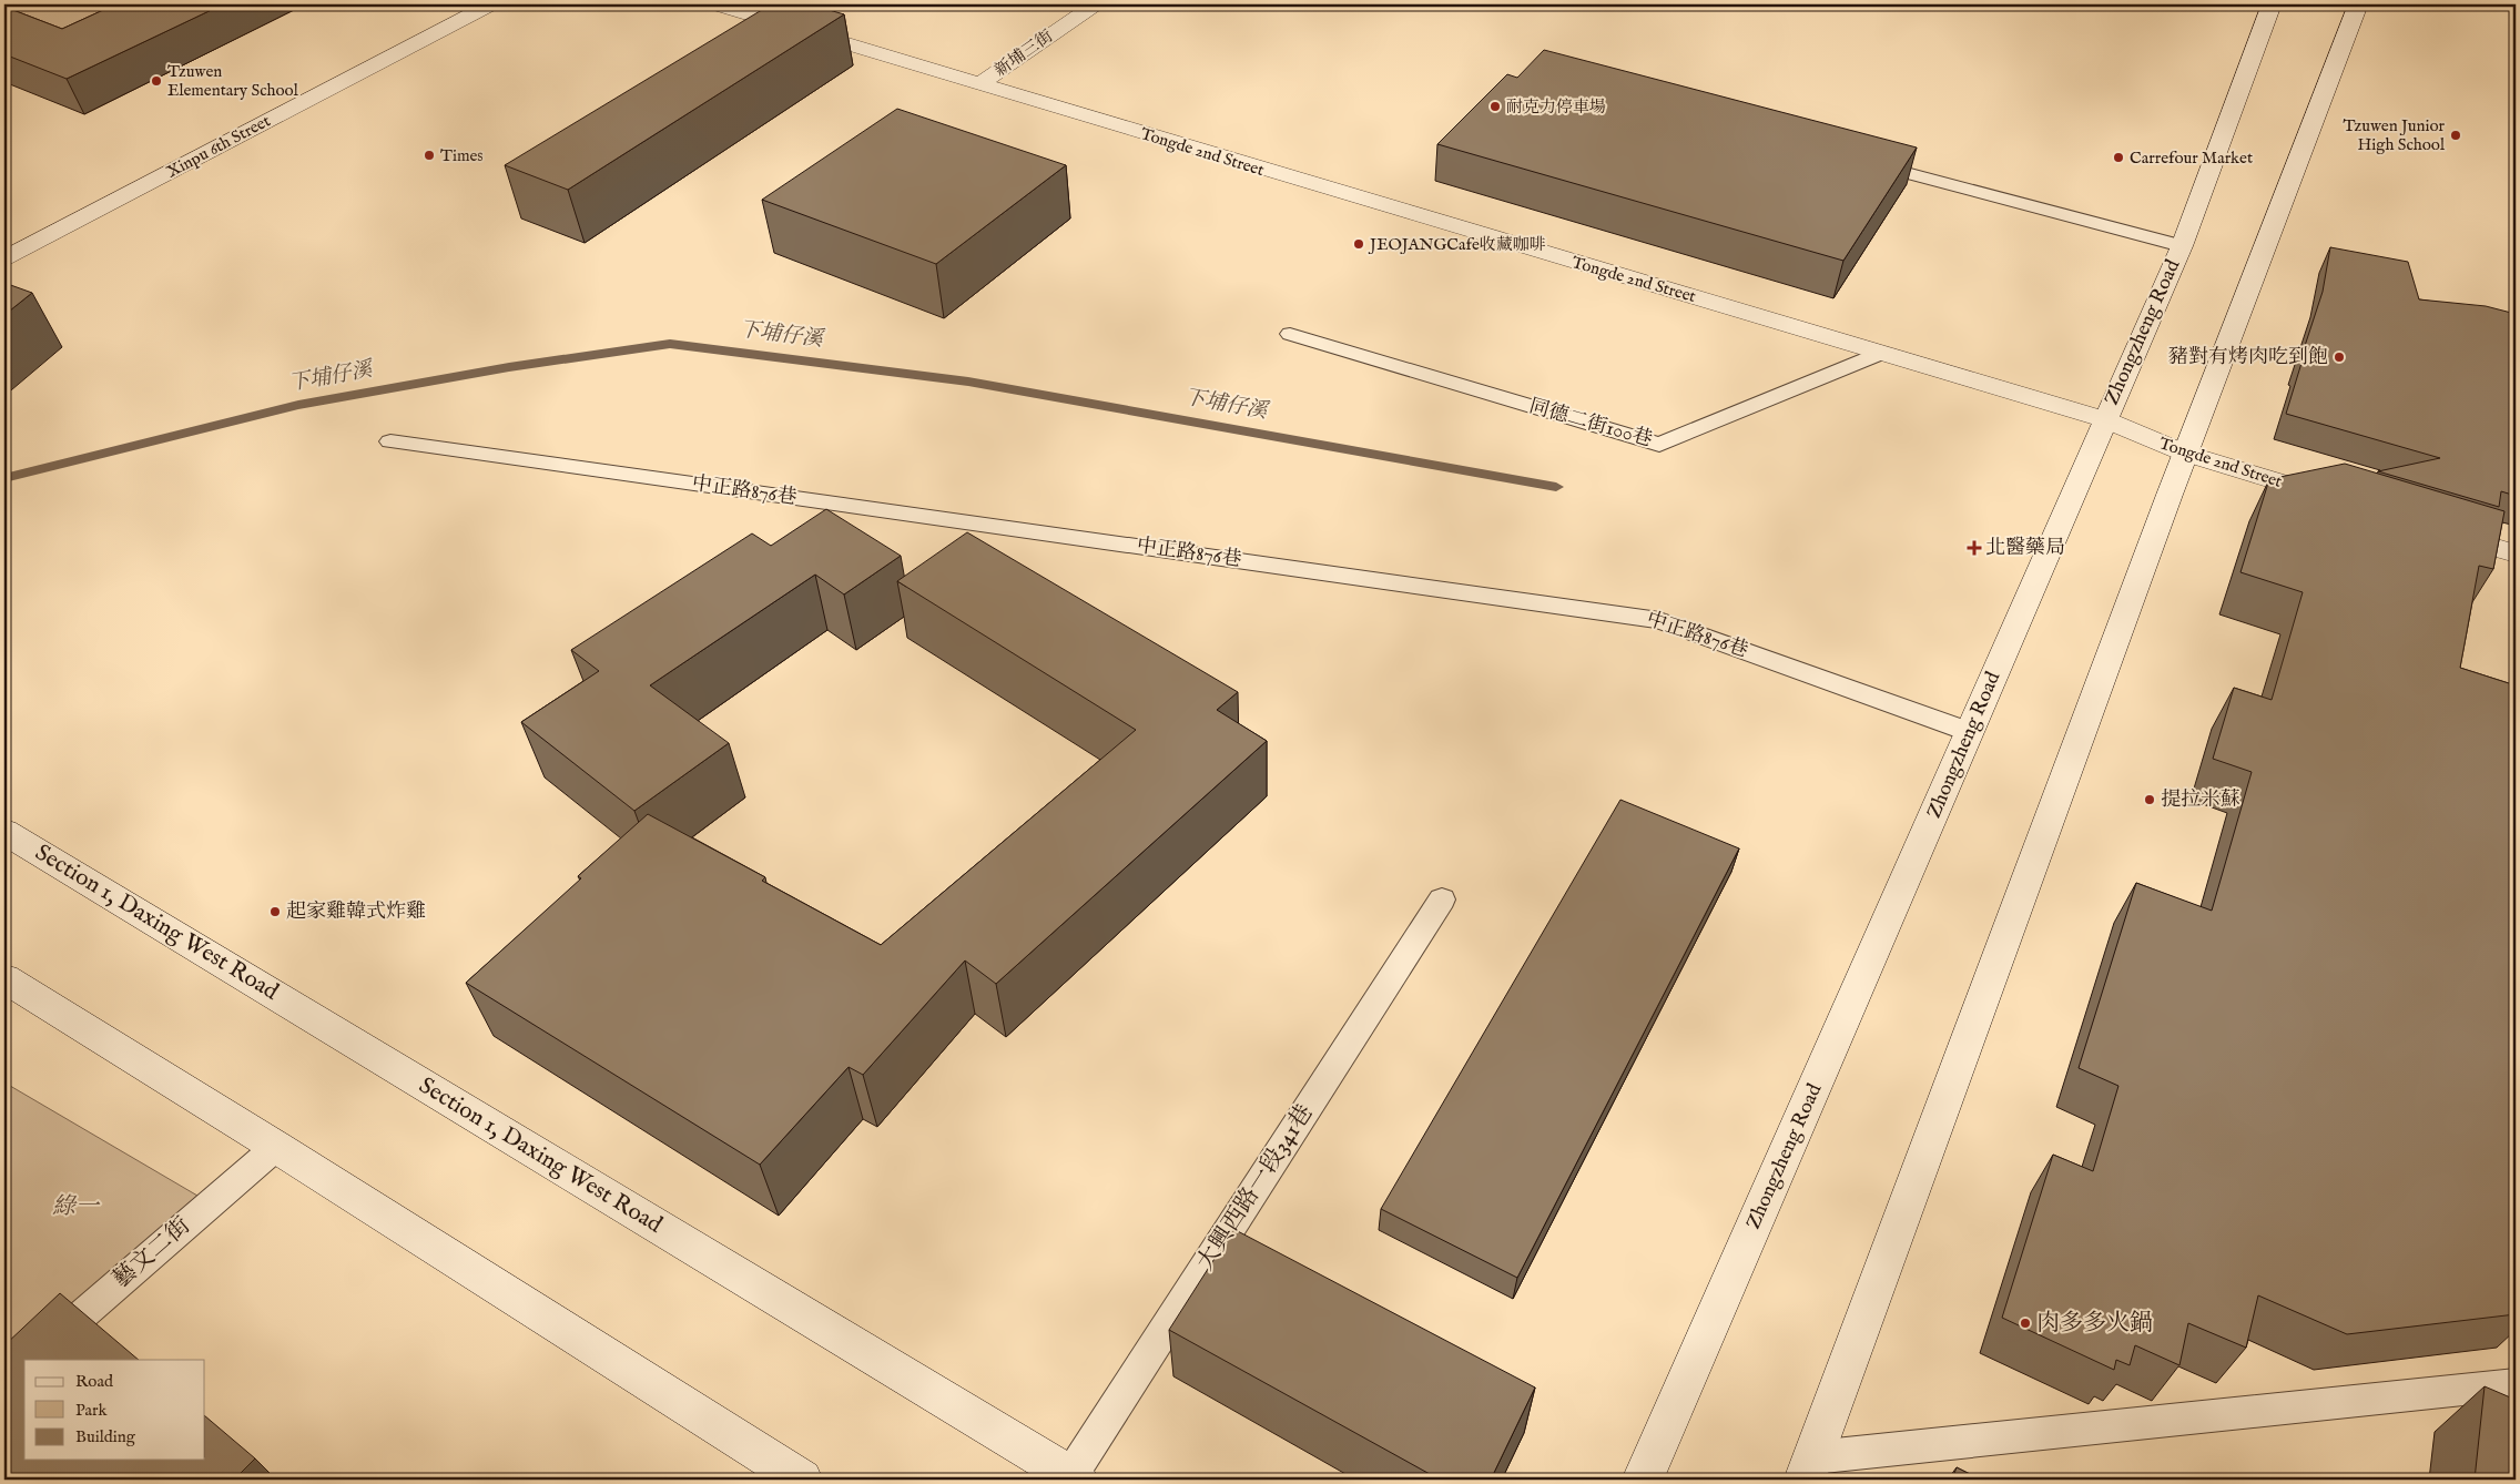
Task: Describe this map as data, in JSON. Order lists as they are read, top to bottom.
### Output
{
  "streets": {
    "street": [
      "新埔三街",
      "Xinpu 6th Street",
      "Tongde 2nd Street",
      "Zhongzheng Road",
      "Section 1, Daxing West Road"
    ],
    "lane": [
      "同德二街100巷",
      "中正路876巷",
      "大興西路一段341巷",
      "藝文二街"
    ]
  },
  "crossings": [
    ["新埔三街", "Tongde 2nd Street"],
    ["Tongde 2nd Street", "Zhongzheng Road"],
    ["Tongde 2nd Street", "同德二街100巷"],
    ["Zhongzheng Road", "中正路876巷"],
    ["Section 1, Daxing West Road", "大興西路一段341巷"]
  ],
  "water": ["下埔仔溪"],
  "parks": ["綠一"],
  "places": {
    "other": [
      "Tzuwen Elementary School",
      "耐克力停車場",
      "Tzuwen Junior High School",
      "Times",
      "Carrefour Market",
      "JEOJANGCafe收藏咖啡",
      "豬對有烤肉吃到飽",
      "提拉米蘇",
      "起家雞韓式炸雞",
      "肉多多火鍋"
    ],
    "health": ["北醫藥局"]
  },
  "legend": ["Road", "Park", "Building"]
}
